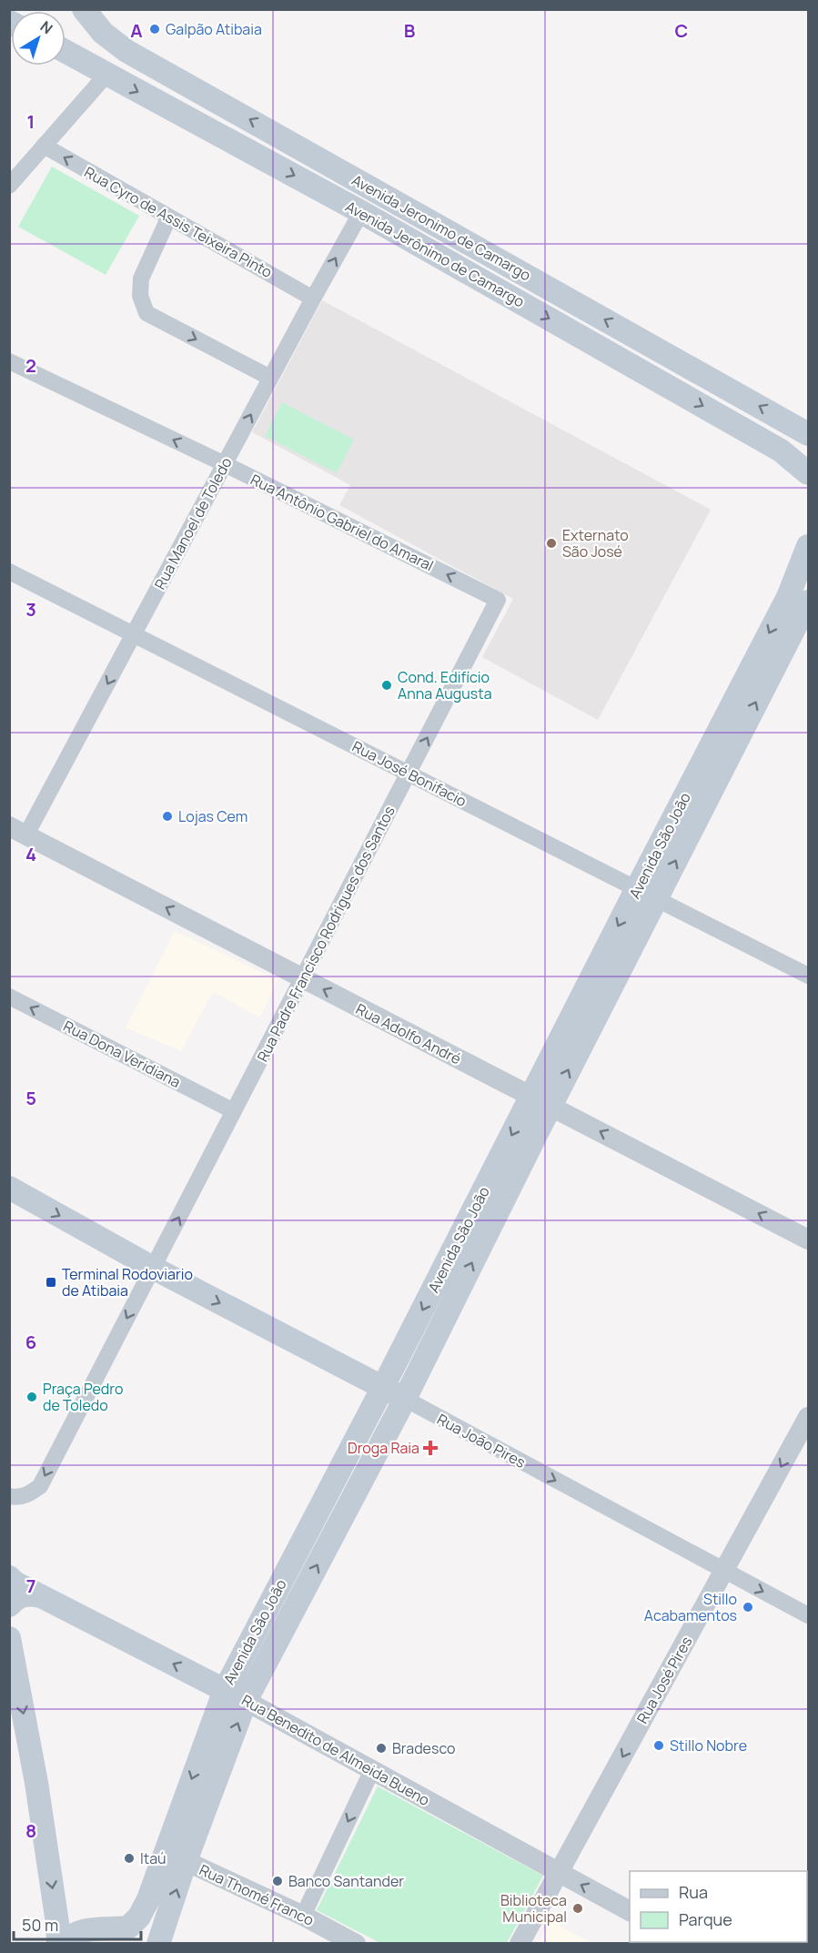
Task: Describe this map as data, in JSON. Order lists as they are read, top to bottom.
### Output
{
  "streets": {
    "main road": [
      "Avenida Jeronimo de Camargo",
      "Avenida Jerônimo de Camargo",
      "Avenida São João",
      "Rua João Pires",
      "Rua Benedito de Almeida Bueno"
    ],
    "street": [
      "Rua Cyro de Assis Teixeira Pinto",
      "Rua Antônio Gabriel do Amaral",
      "Rua Manoel de Toledo",
      "Rua José Bonifacio",
      "Rua Padre Francisco Rodrigues dos Santos",
      "Rua Adolfo André",
      "Rua Dona Veridiana",
      "Rua José Pires",
      "Rua Thomé Franco"
    ]
  },
  "crossings": [
    ["Rua Cyro de Assis Teixeira Pinto", "Rua Manoel de Toledo"],
    ["Avenida Jerônimo de Camargo", "Rua Manoel de Toledo"],
    ["Rua Antônio Gabriel do Amaral", "Rua Manoel de Toledo"],
    ["Rua Antônio Gabriel do Amaral", "Rua Padre Francisco Rodrigues dos Santos"],
    ["Rua Manoel de Toledo", "Rua José Bonifacio"],
    ["Rua Manoel de Toledo", "Rua Adolfo André"],
    ["Rua José Bonifacio", "Avenida São João"],
    ["Rua José Bonifacio", "Rua Padre Francisco Rodrigues dos Santos"],
    ["Avenida São João", "Rua Adolfo André"],
    ["Avenida São João", "Rua João Pires"],
    ["Avenida São João", "Rua Benedito de Almeida Bueno"],
    ["Avenida São João", "Rua Thomé Franco"],
    ["Rua Padre Francisco Rodrigues dos Santos", "Rua Adolfo André"],
    ["Rua Padre Francisco Rodrigues dos Santos", "Rua Dona Veridiana"],
    ["Rua Padre Francisco Rodrigues dos Santos", "Rua João Pires"],
    ["Rua João Pires", "Rua José Pires"],
    ["Rua José Pires", "Rua Benedito de Almeida Bueno"]
  ],
  "one_way": [
    "Rua Cyro de Assis Teixeira Pinto",
    "Avenida Jeronimo de Camargo",
    "Avenida Jerônimo de Camargo",
    "Rua Antônio Gabriel do Amaral",
    "Rua Adolfo André",
    "Rua Dona Veridiana",
    "Rua João Pires",
    "Rua José Pires",
    "Rua Benedito de Almeida Bueno"
  ],
  "places": {
    "other": [
      "Galpão Atibaia",
      "Externato São José",
      "Cond. Edifício Anna Augusta",
      "Lojas Cem",
      "Praça Pedro de Toledo",
      "Stillo Acabamentos",
      "Stillo Nobre",
      "Bradesco",
      "Itaú",
      "Banco Santander",
      "Biblioteca Municipal"
    ],
    "transit": ["Terminal Rodoviario de Atibaia"],
    "health": ["Droga Raia"]
  },
  "legend": ["Rua", "Parque"],
  "scale_bar": "50 m",
  "north": "top right",
  "grid": {
    "columns": ["A", "B", "C"],
    "rows": [
      "1",
      "2",
      "3",
      "4",
      "5",
      "6",
      "7",
      "8"
    ]
  }
}
